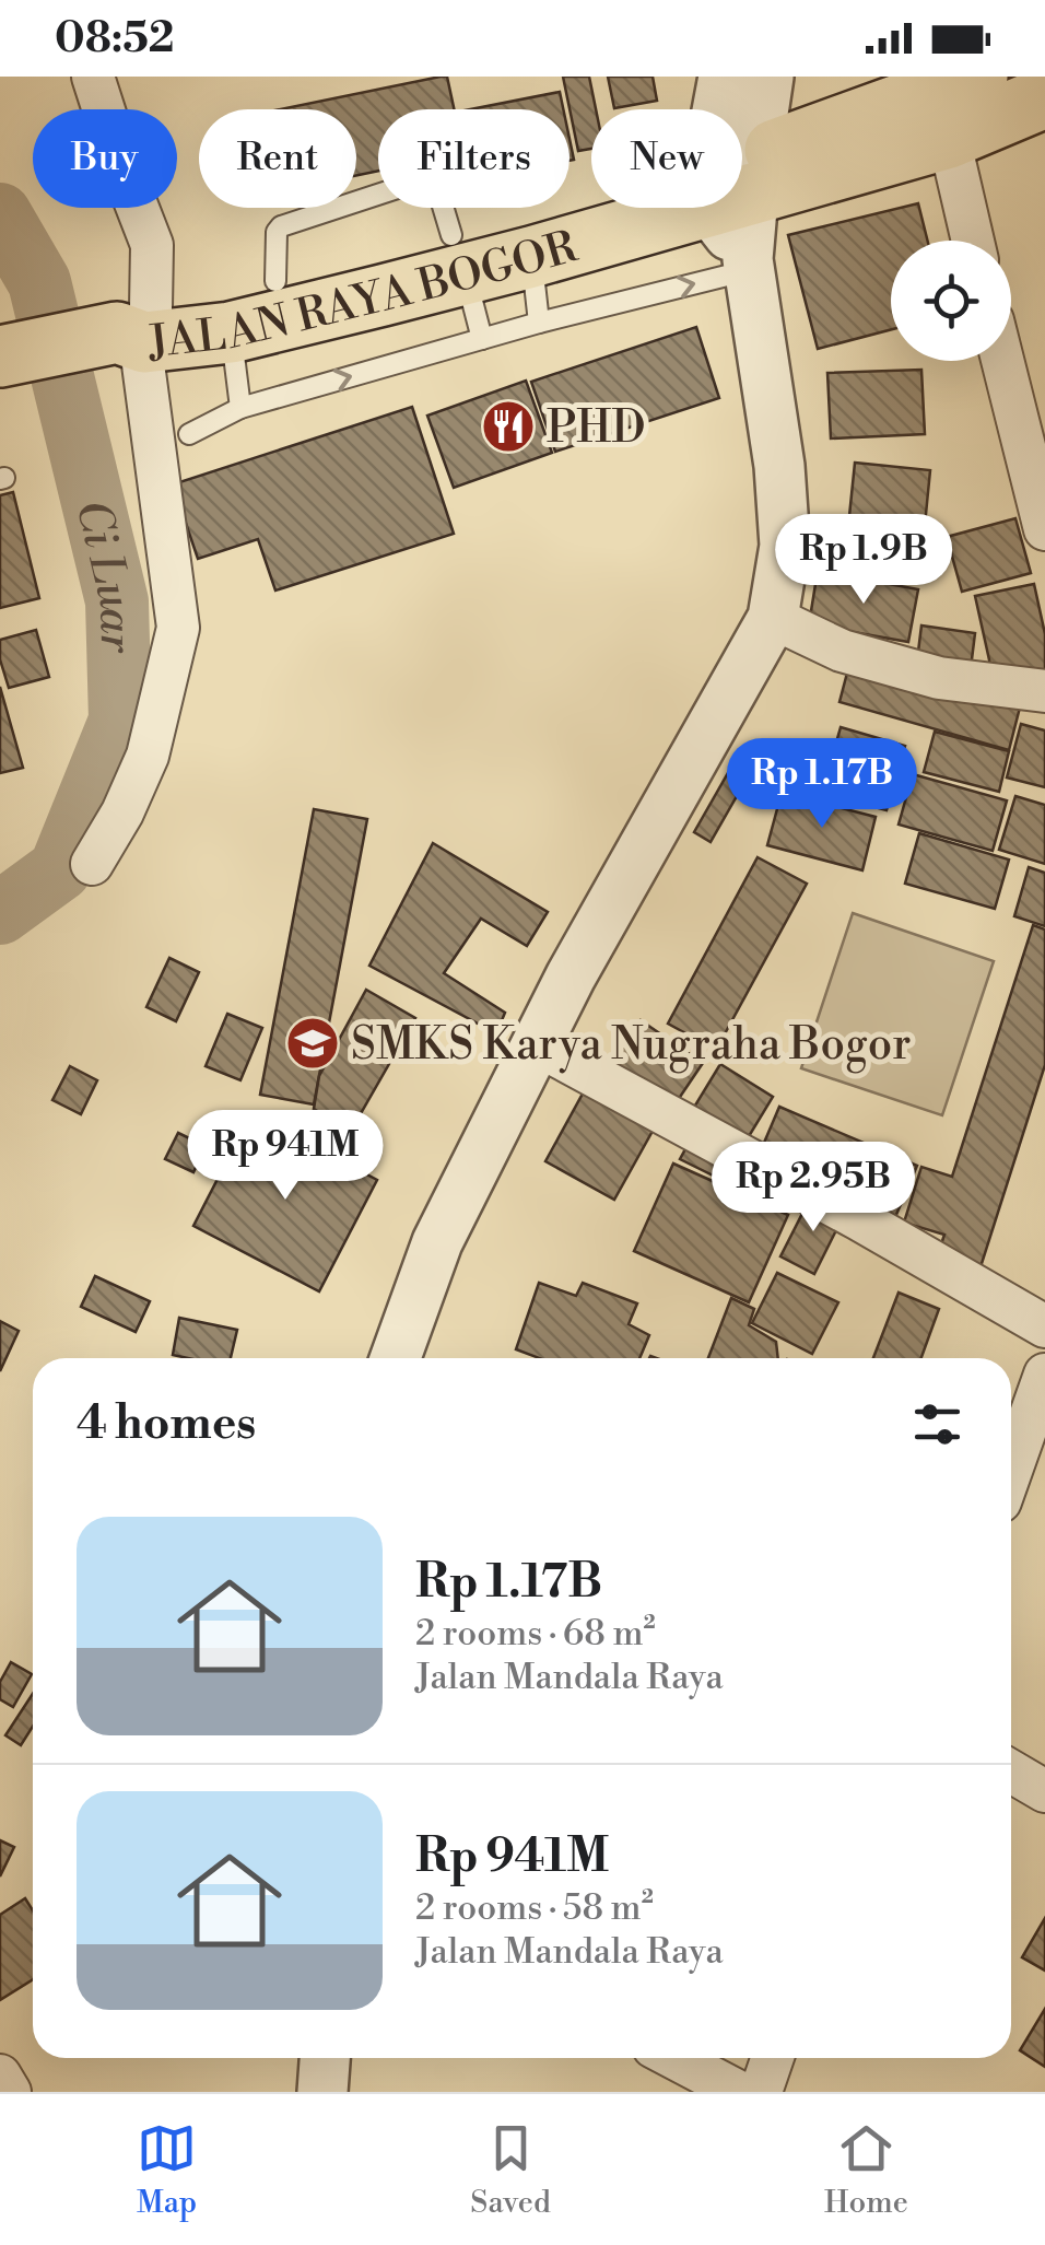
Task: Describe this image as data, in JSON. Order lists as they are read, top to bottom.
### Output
{
  "streets": {
    "highway": ["JALAN RAYA BOGOR"]
  },
  "water": ["Ci Luar"],
  "places": {
    "restaurant": ["PHD"],
    "school or university": ["SMKS Karya Nugraha Bogor"]
  },
  "page": {
    "status": "08:52",
    "chip": [
      "Buy",
      "Rent",
      "Filters",
      "New"
    ],
    "price": [
      "Rp 1.9B",
      "Rp 1.17B",
      "Rp 941M",
      "Rp 2.95B"
    ],
    "heading": "4 homes",
    "list": [
      {
        "name": "Rp 1.17B",
        "note": "2 rooms · 68 m² · Jalan Mandala Raya"
      },
      {
        "name": "Rp 941M",
        "note": "2 rooms · 58 m² · Jalan Mandala Raya"
      }
    ],
    "tabs": ["Map", "Saved", "Home"]
  }
}
